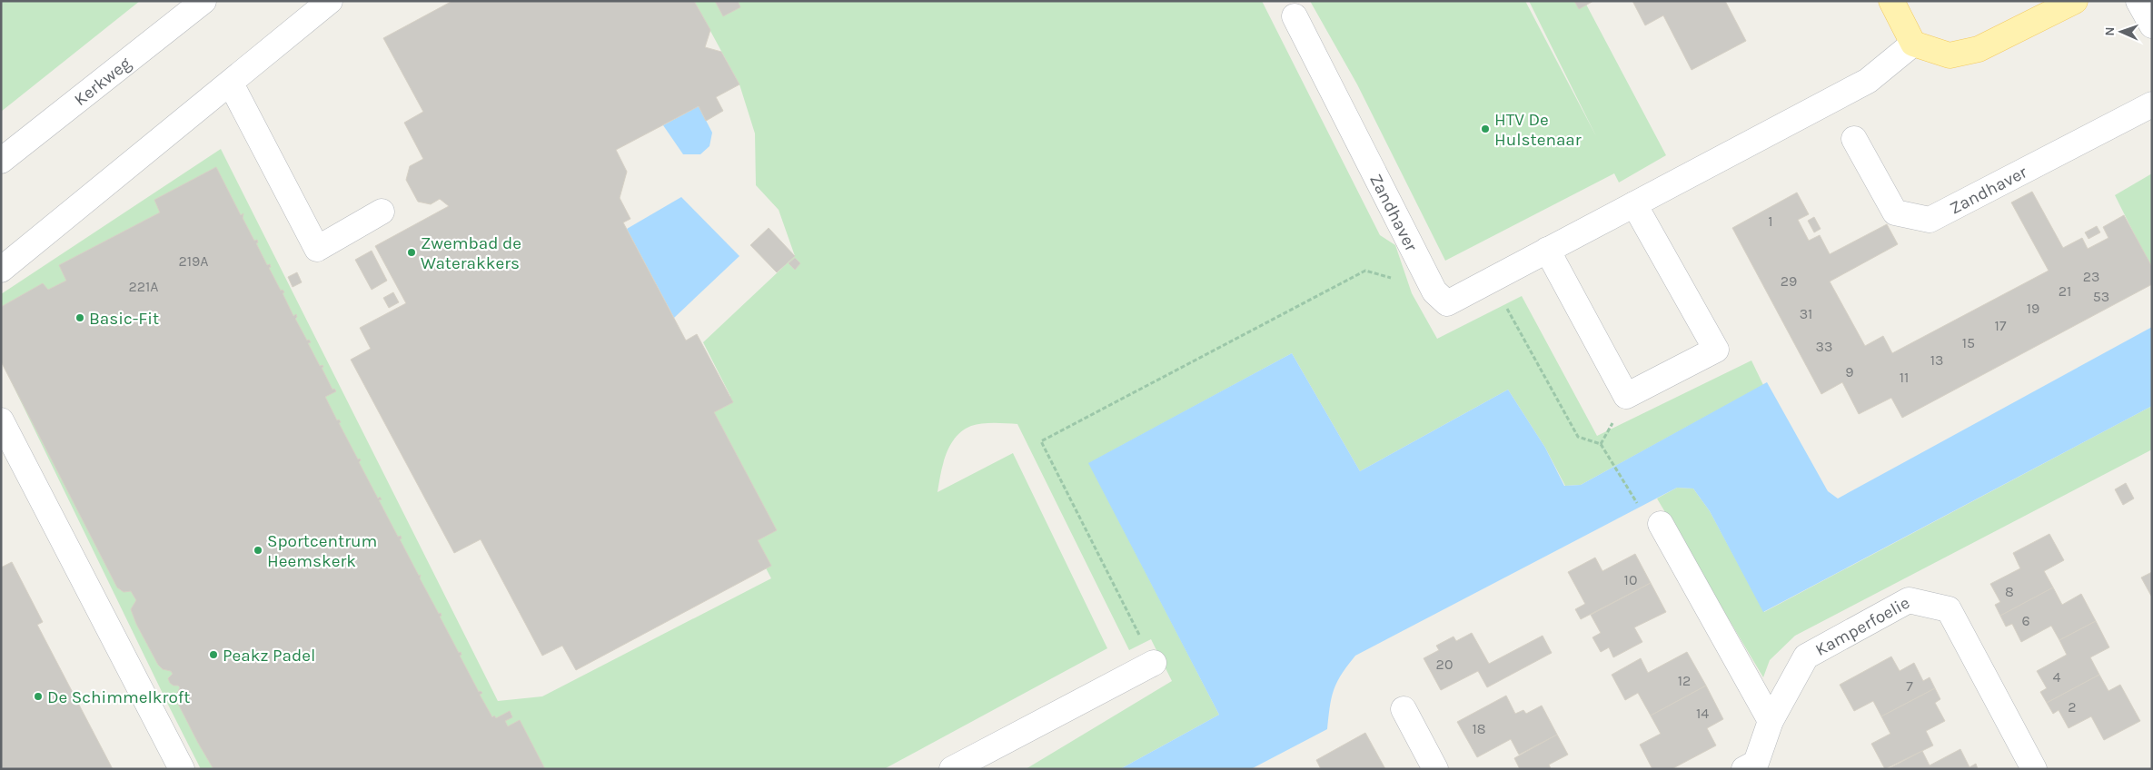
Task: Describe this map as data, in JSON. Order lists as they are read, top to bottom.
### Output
{
  "streets": {
    "street": ["Kerkweg", "Zandhaver", "Kamperfoelie"]
  },
  "places": [
    "HTV De Hulstenaar",
    "Zwembad de Waterakkers",
    "Basic-Fit",
    "Sportcentrum Heemskerk",
    "Peakz Padel",
    "De Schimmelkroft"
  ],
  "house_numbers": [
    "1",
    "219A",
    "23",
    "29",
    "221A",
    "21",
    "53",
    "19",
    "31",
    "17",
    "15",
    "33",
    "13",
    "9",
    "11",
    "10",
    "8",
    "6",
    "20",
    "4",
    "12",
    "7",
    "2",
    "14",
    "18"
  ],
  "north": "left"
}
